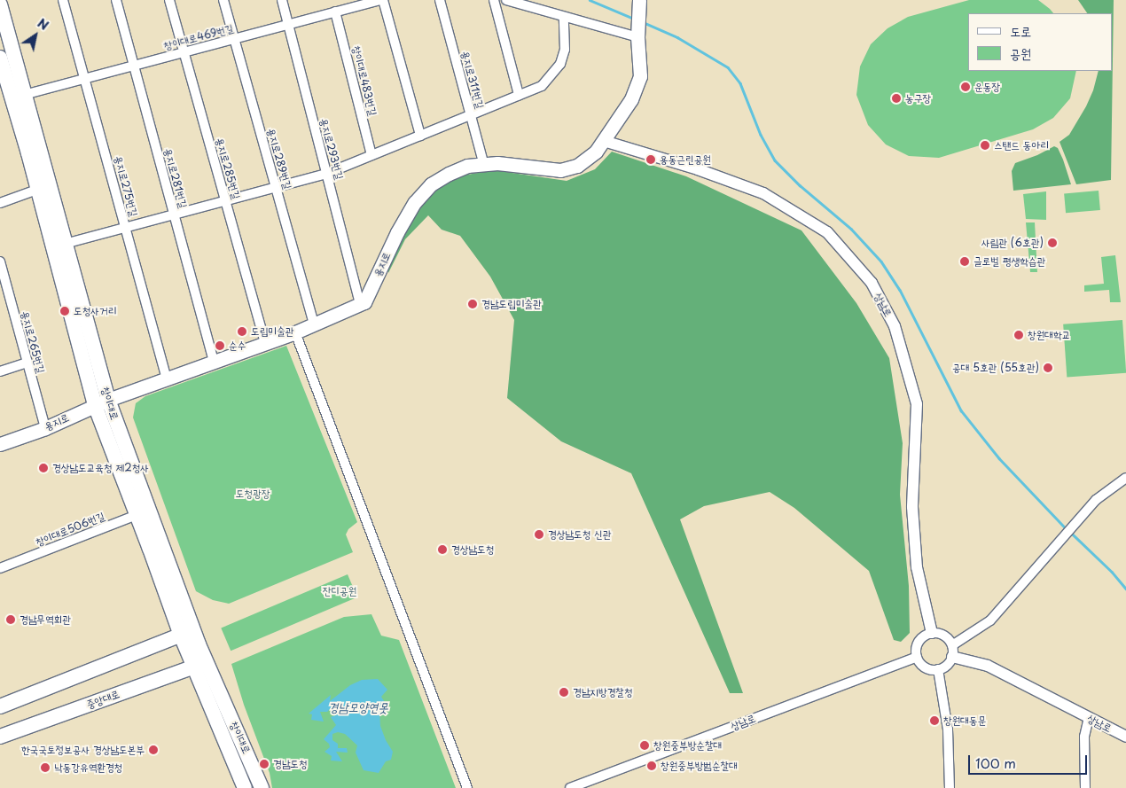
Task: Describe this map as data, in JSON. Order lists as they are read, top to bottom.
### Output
{
  "streets": {
    "main road": ["용지로", "창이대로", "중앙대로"],
    "street": [
      "창이대로469번길",
      "용지로311번길",
      "창이대로483번길",
      "용지로293번길",
      "용지로289번길",
      "용지로285번길",
      "용지로281번길",
      "용지로275번길",
      "상남로",
      "용지로265번길",
      "창이대로506번길"
    ]
  },
  "crossings": [
    ["창이대로469번길", "창이대로483번길"],
    ["창이대로469번길", "용지로293번길"],
    ["창이대로469번길", "용지로289번길"],
    ["창이대로469번길", "용지로285번길"],
    ["창이대로469번길", "용지로281번길"],
    ["창이대로469번길", "용지로275번길"],
    ["창이대로469번길", "창이대로"],
    ["용지로311번길", "용지로"],
    ["용지로293번길", "용지로"],
    ["용지로289번길", "용지로"],
    ["용지로285번길", "용지로"],
    ["용지로281번길", "용지로"],
    ["용지로275번길", "용지로"],
    ["용지로", "상남로"],
    ["용지로", "용지로265번길"],
    ["용지로", "창이대로"],
    ["창이대로", "창이대로506번길"],
    ["창이대로", "중앙대로"]
  ],
  "water": ["경남모양연못"],
  "parks": ["도청광장", "잔디공원"],
  "places": [
    "운동장",
    "농구장",
    "스탠드 동아리",
    "용동근린공원",
    "사림관 (6호관)",
    "글로벌 평생학습관",
    "경남도립미술관",
    "도청사거리",
    "도립미술관",
    "창원대학교",
    "순수",
    "공대 5호관 (55호관)",
    "경상남도교육청 제2청사",
    "경상남도청 신관",
    "경상남도청",
    "경남무역회관",
    "경남지방경찰청",
    "창원대동문",
    "창원중부방순찰대",
    "한국국토정보공사 경상남도본부",
    "경남도청",
    "창원중부방범순찰대",
    "낙동강유역환경청"
  ],
  "legend": ["도로", "공원"],
  "scale_bar": "100 m",
  "north": "top right"
}
